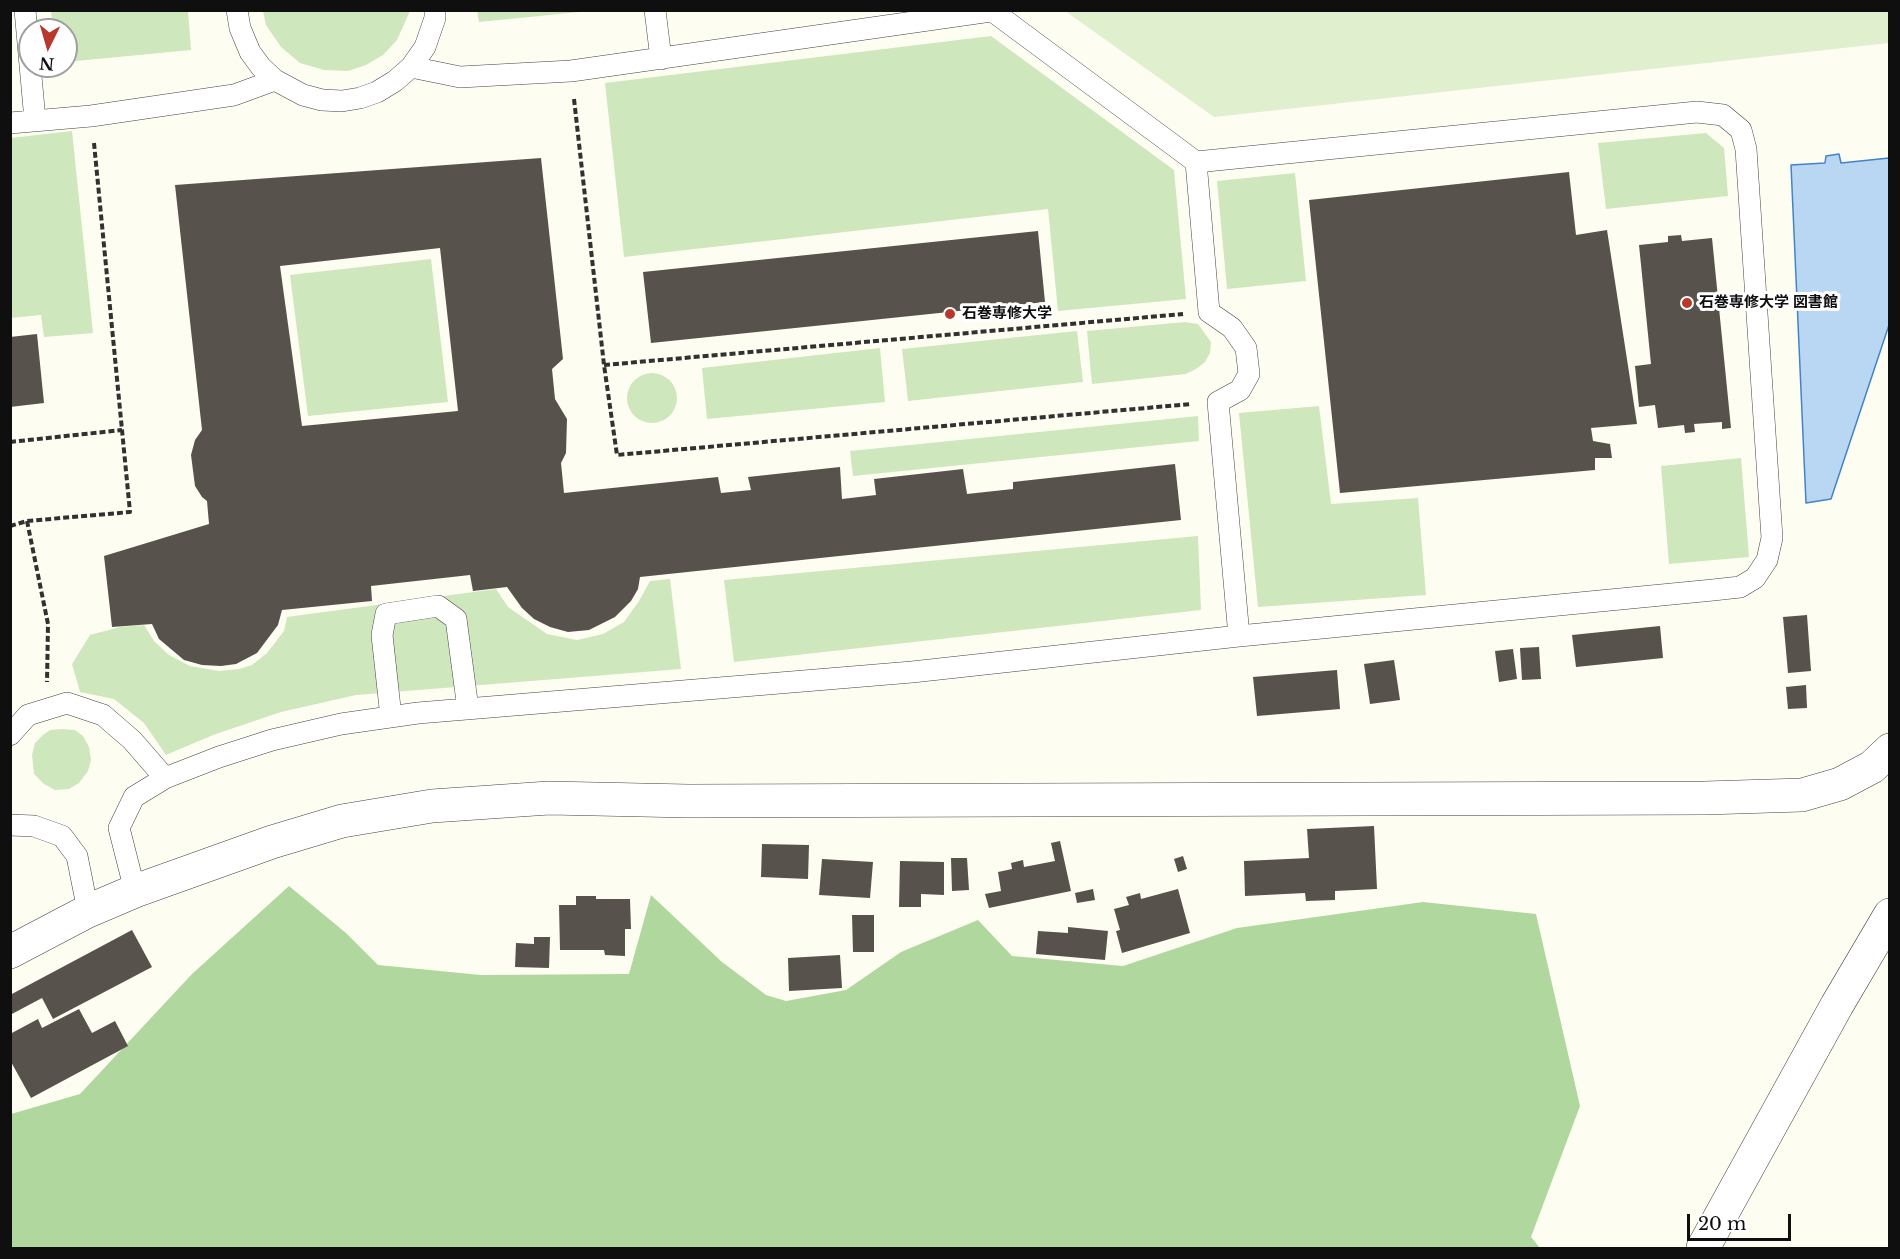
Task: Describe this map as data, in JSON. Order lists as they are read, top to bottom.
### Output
{
  "places": ["石巻専修大学 図書館", "石巻専修大学"],
  "scale_bar": "20 m",
  "north": "bottom"
}
